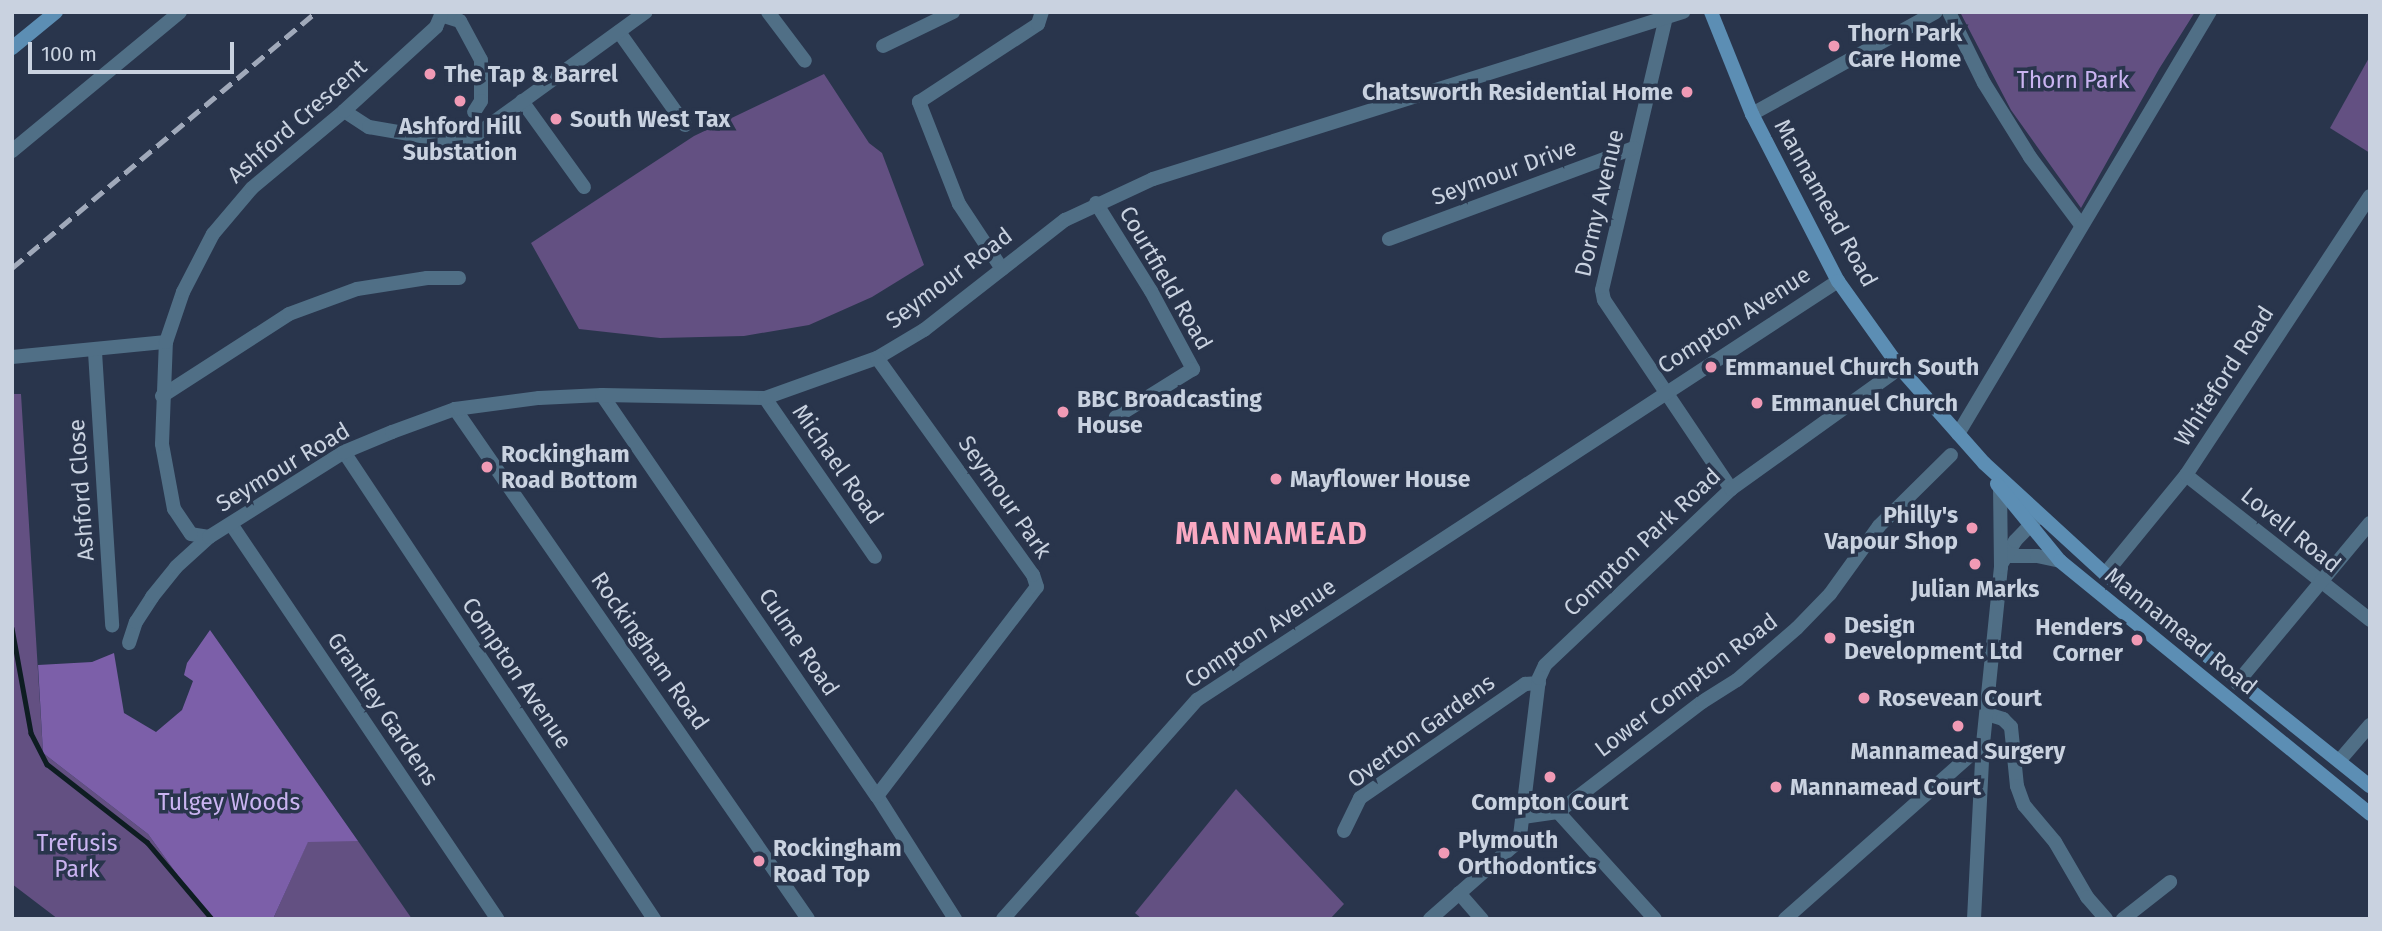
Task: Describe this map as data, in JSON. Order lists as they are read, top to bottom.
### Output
{
  "streets": {
    "main road": ["Mannamead Road"],
    "street": [
      "Ashford Crescent",
      "Seymour Drive",
      "Dormy Avenue",
      "Seymour Road",
      "Courtfield Road",
      "Compton Avenue",
      "Whiteford Road",
      "Michael Road",
      "Ashford Close",
      "Seymour Park",
      "Lovell Road",
      "Compton Park Road",
      "Culme Road",
      "Rockingham Road",
      "Lower Compton Road",
      "Grantley Gardens",
      "Overton Gardens"
    ]
  },
  "crossings": [
    ["Ashford Crescent", "Seymour Road"],
    ["Seymour Drive", "Dormy Avenue"],
    ["Dormy Avenue", "Seymour Road"],
    ["Dormy Avenue", "Compton Avenue"],
    ["Dormy Avenue", "Compton Park Road"],
    ["Mannamead Road", "Compton Avenue"],
    ["Mannamead Road", "Whiteford Road"],
    ["Mannamead Road", "Compton Park Road"],
    ["Seymour Road", "Courtfield Road"],
    ["Seymour Road", "Compton Avenue"],
    ["Seymour Road", "Michael Road"],
    ["Seymour Road", "Seymour Park"],
    ["Seymour Road", "Culme Road"],
    ["Seymour Road", "Rockingham Road"],
    ["Seymour Road", "Grantley Gardens"],
    ["Whiteford Road", "Lovell Road"],
    ["Seymour Park", "Culme Road"],
    ["Compton Park Road", "Lower Compton Road"],
    ["Compton Park Road", "Overton Gardens"]
  ],
  "districts": ["MANNAMEAD"],
  "parks": ["Thorn Park", "Tulgey Woods", "Trefusis Park"],
  "places": [
    "Thorn Park Care Home",
    "The Tap & Barrel",
    "Chatsworth Residential Home",
    "Ashford Hill Substation",
    "South West Tax",
    "Emmanuel Church South",
    "Emmanuel Church",
    "BBC Broadcasting House",
    "Rockingham Road Bottom",
    "Mayflower House",
    "Philly's Vapour Shop",
    "Julian Marks",
    "Design Development Ltd",
    "Henders Corner",
    "Rosevean Court",
    "Mannamead Surgery",
    "Compton Court",
    "Mannamead Court",
    "Plymouth Orthodontics",
    "Rockingham Road Top"
  ],
  "scale_bar": "100 m"
}
